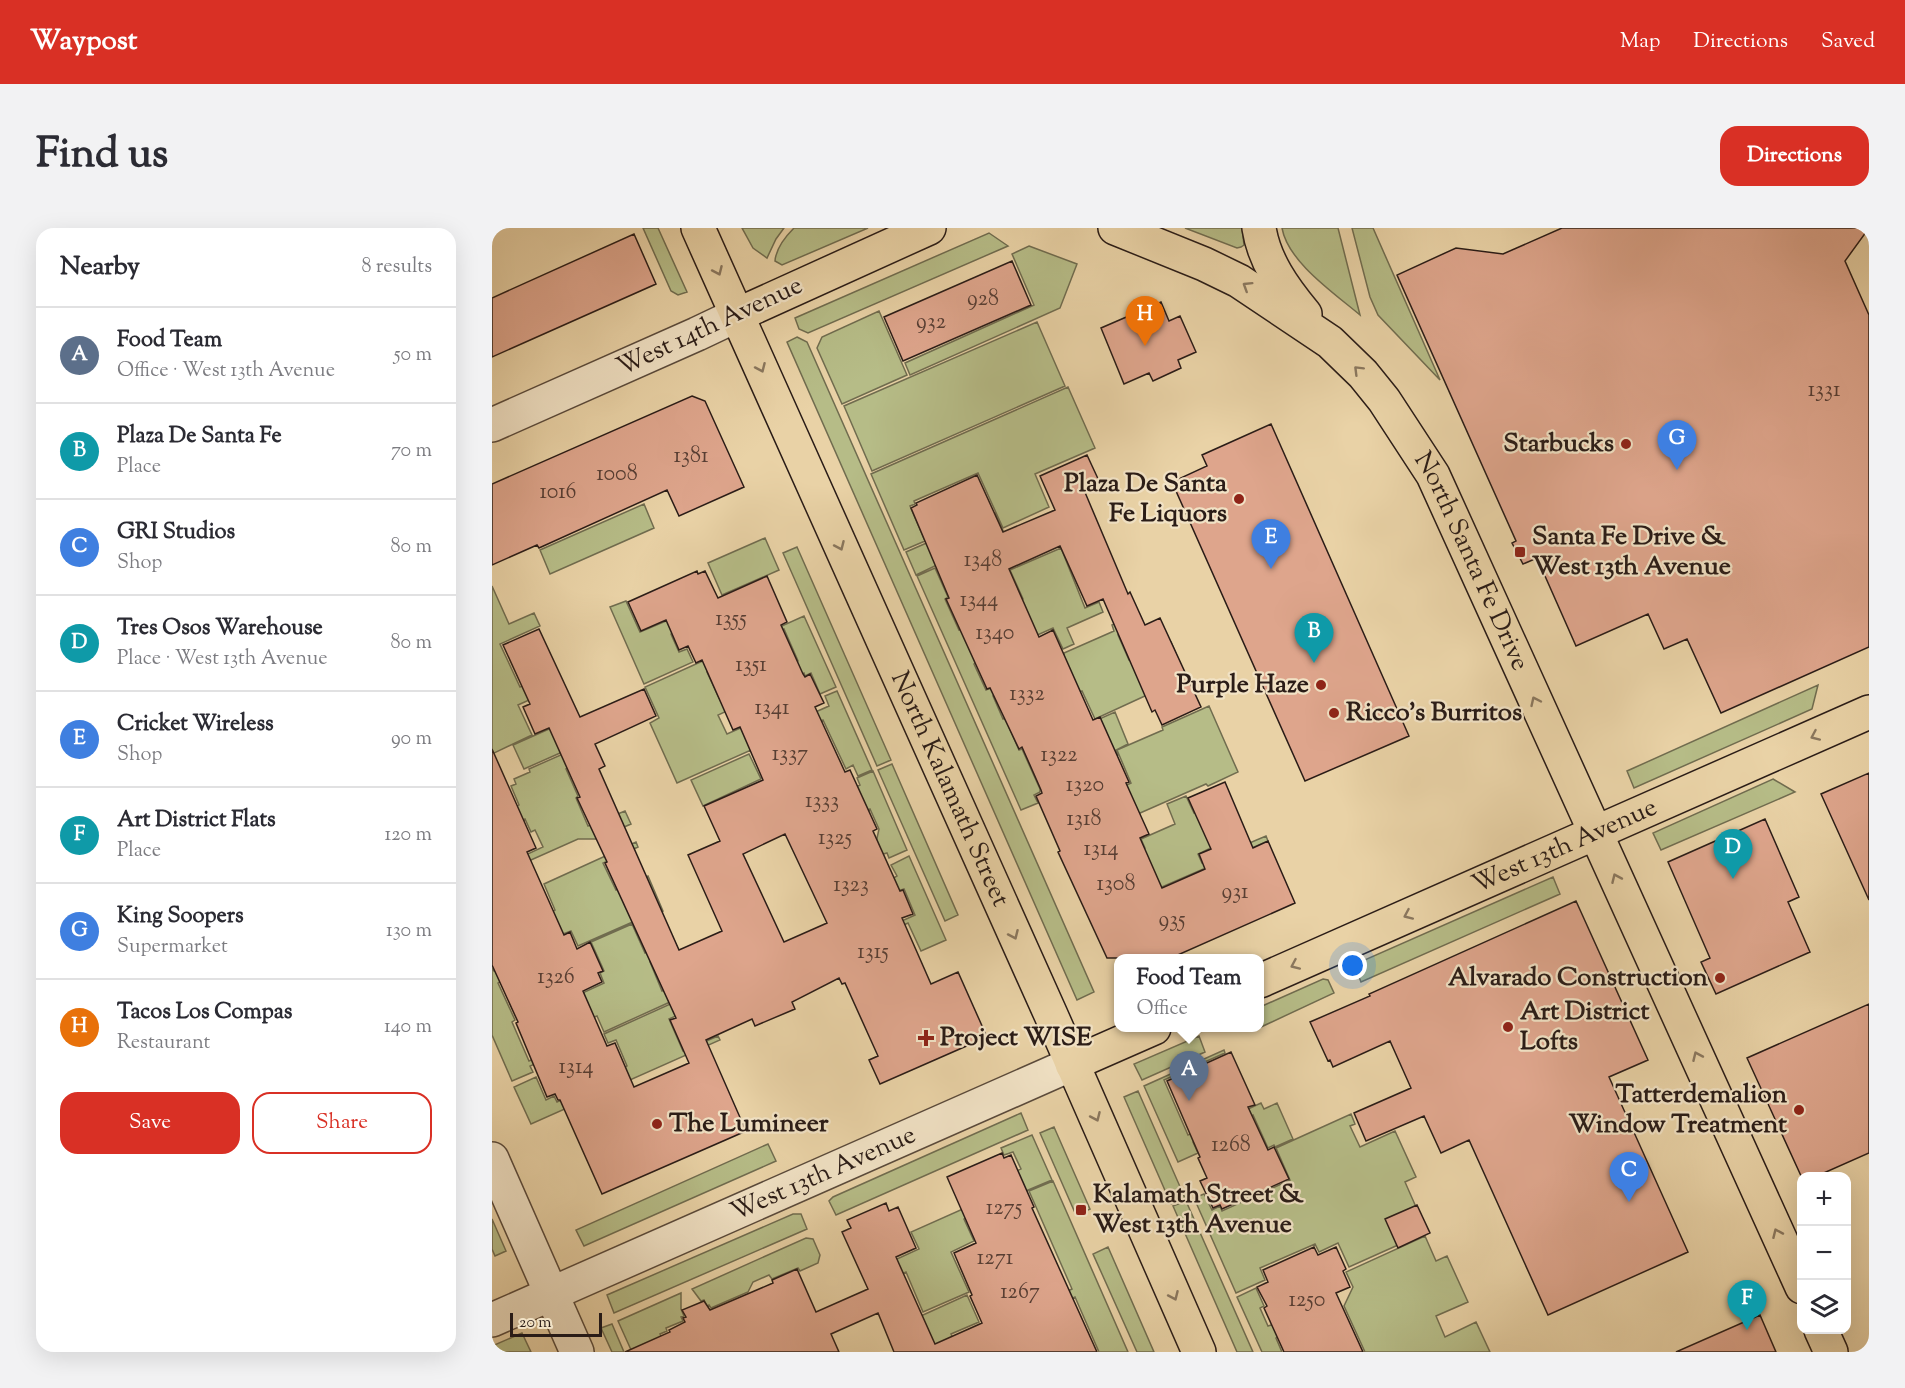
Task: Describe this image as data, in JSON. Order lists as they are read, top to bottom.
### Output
{
  "streets": {
    "main road": [
      "West 14th Avenue",
      "North Santa Fe Drive",
      "North Kalamath Street",
      "West 13th Avenue"
    ]
  },
  "crossings": [
    ["West 14th Avenue", "North Kalamath Street"],
    ["North Santa Fe Drive", "West 13th Avenue"],
    ["North Kalamath Street", "West 13th Avenue"]
  ],
  "one_way": ["North Santa Fe Drive", "North Kalamath Street", "West 13th Avenue"],
  "places": {
    "other": [
      "Starbucks",
      "Plaza De Santa Fe Liquors",
      "Purple Haze",
      "Ricco's Burritos",
      "Alvarado Construction",
      "Art District Lofts",
      "Tatterdemalion Window Treatment",
      "The Lumineer"
    ],
    "transit": ["Santa Fe Drive & West 13th Avenue", "Kalamath Street & West 13th Avenue"],
    "health": ["Project WISE"]
  },
  "house_numbers": [
    "928",
    "932",
    "1331",
    "1381",
    "1008",
    "1016",
    "1348",
    "1344",
    "1355",
    "1340",
    "1351",
    "1332",
    "1341",
    "1337",
    "1322",
    "1320",
    "1333",
    "1318",
    "1325",
    "1314",
    "1308",
    "1323",
    "931",
    "935",
    "1315",
    "1326",
    "1314",
    "1268",
    "1275",
    "1271",
    "1267",
    "1250"
  ],
  "scale_bar": "20 m",
  "page": {
    "header": "Waypost",
    "nav": ["Map", "Directions", "Saved"],
    "title": "Find us",
    "buttons": [
      "Directions",
      ["Save", "Share"]
    ],
    "heading": ["Nearby", "8 results"],
    "pins": [
      "H",
      "G",
      "E",
      "B",
      "D",
      "A",
      "C",
      "F"
    ],
    "list": [
      {
        "mark": "A",
        "name": "Food Team",
        "note": "Office · West 13th Avenue",
        "value": "50 m"
      },
      {
        "mark": "B",
        "name": "Plaza De Santa Fe",
        "note": "Place",
        "value": "70 m"
      },
      {
        "mark": "C",
        "name": "GRI Studios",
        "note": "Shop",
        "value": "80 m"
      },
      {
        "mark": "D",
        "name": "Tres Osos Warehouse",
        "note": "Place · West 13th Avenue",
        "value": "80 m"
      },
      {
        "mark": "E",
        "name": "Cricket Wireless",
        "note": "Shop",
        "value": "90 m"
      },
      {
        "mark": "F",
        "name": "Art District Flats",
        "note": "Place",
        "value": "120 m"
      },
      {
        "mark": "G",
        "name": "King Soopers",
        "note": "Supermarket",
        "value": "130 m"
      },
      {
        "mark": "H",
        "name": "Tacos Los Compas",
        "note": "Restaurant",
        "value": "140 m"
      }
    ],
    "popup": ["Food Team", "Office"],
    "map_buttons": ["+", "−"],
    "scale": "20 m"
  }
}
